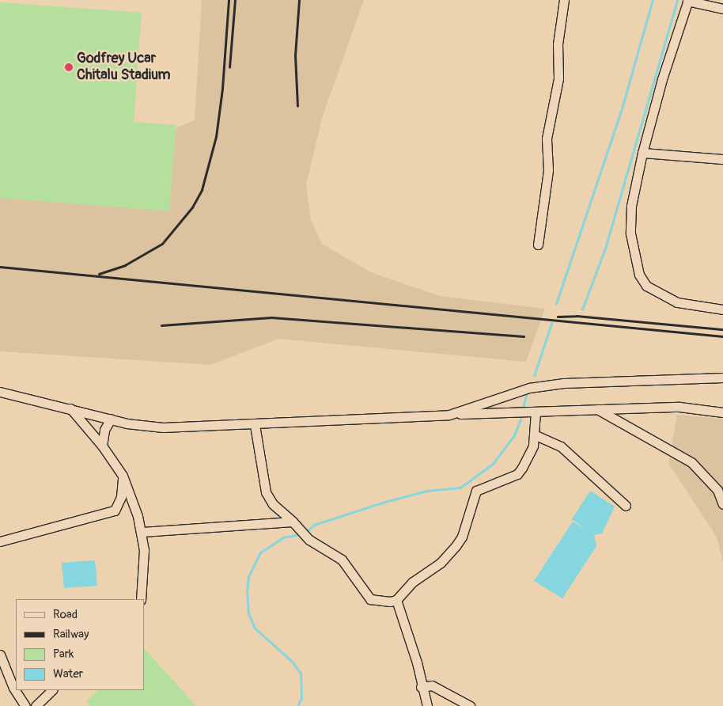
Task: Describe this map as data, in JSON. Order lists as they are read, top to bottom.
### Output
{
  "places": ["Godfrey Ucar Chitalu Stadium"],
  "legend": [
    "Road",
    "Railway",
    "Park",
    "Water"
  ]
}
